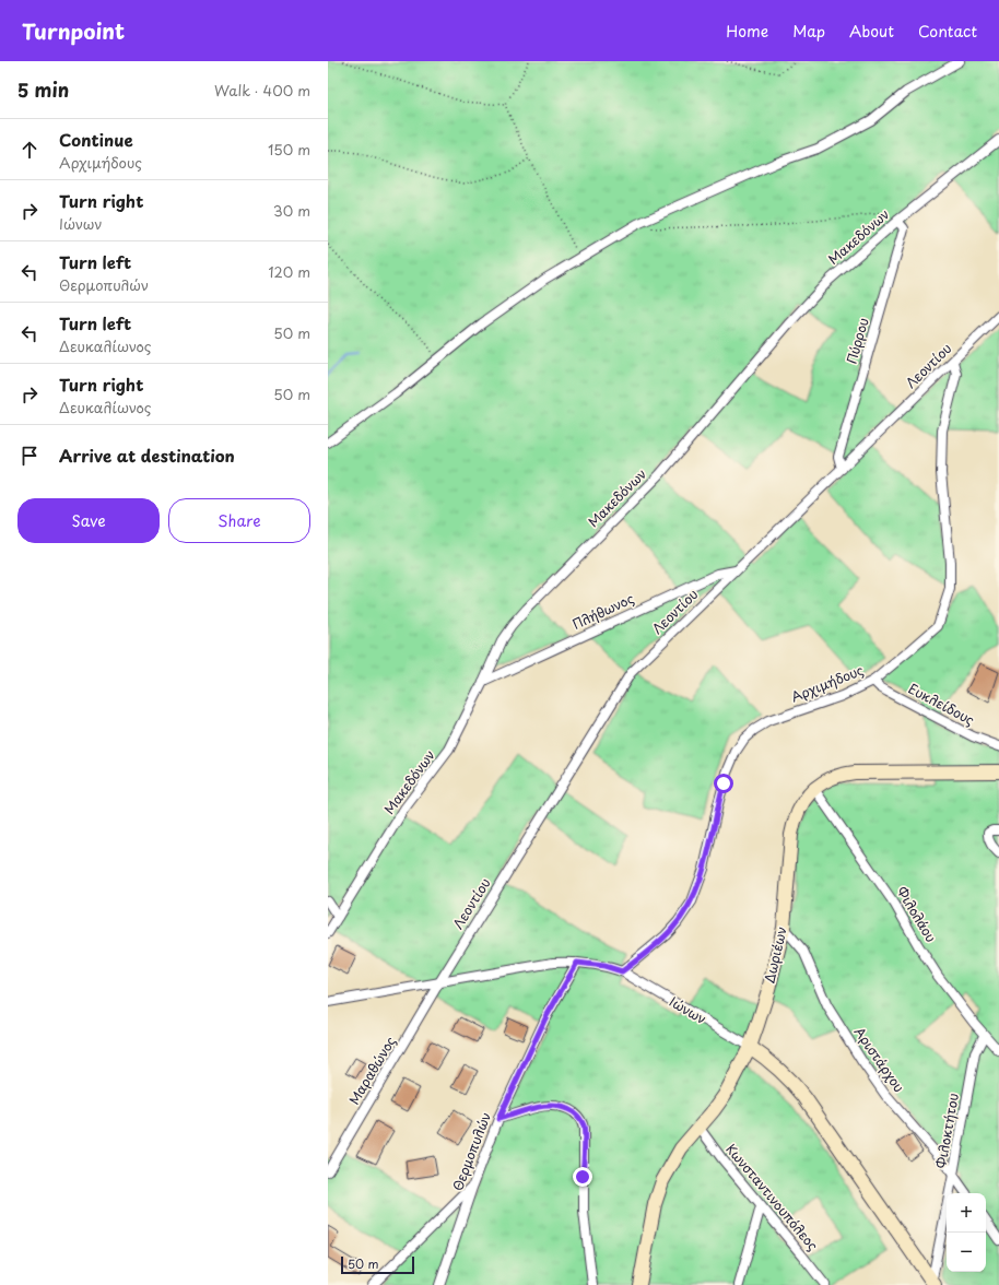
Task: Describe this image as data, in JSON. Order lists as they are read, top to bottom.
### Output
{
  "streets": {
    "street": [
      "Μακεδόνων",
      "Πύρρου",
      "Λεοντίου",
      "Πλήθωνος",
      "Αρχιμήδους",
      "Ευκλείδους",
      "Φιλολάου",
      "Δωριέων",
      "Ιώνων",
      "Αριστάρχου",
      "Μαραθώνος",
      "Φιλοκτήτου",
      "Θερμοπυλών",
      "Κωνσταντινουπόλεος"
    ]
  },
  "crossings": [
    ["Μακεδόνων", "Πύρρου"],
    ["Μακεδόνων", "Πλήθωνος"],
    ["Πύρρου", "Λεοντίου"],
    ["Λεοντίου", "Πλήθωνος"],
    ["Λεοντίου", "Αρχιμήδους"],
    ["Λεοντίου", "Ιώνων"],
    ["Λεοντίου", "Μαραθώνος"],
    ["Αρχιμήδους", "Ευκλείδους"],
    ["Αρχιμήδους", "Ιώνων"],
    ["Φιλολάου", "Δωριέων"],
    ["Φιλολάου", "Φιλοκτήτου"],
    ["Δωριέων", "Ιώνων"],
    ["Δωριέων", "Αριστάρχου"],
    ["Δωριέων", "Κωνσταντινουπόλεος"],
    ["Ιώνων", "Μαραθώνος"],
    ["Ιώνων", "Φιλοκτήτου"],
    ["Ιώνων", "Θερμοπυλών"],
    ["Αριστάρχου", "Φιλοκτήτου"]
  ],
  "scale_bar": "50 m",
  "page": {
    "header": "Turnpoint",
    "nav": [
      "Home",
      "Map",
      "About",
      "Contact"
    ],
    "heading": ["5 min", "Walk · 400 m"],
    "list": [
      ["Continue", "Αρχιμήδους", "150 m"],
      ["Turn right", "Ιώνων", "30 m"],
      ["Turn left", "Θερμοπυλών", "120 m"],
      ["Turn left", "Δευκαλίωνος", "50 m"],
      ["Turn right", "Δευκαλίωνος", "50 m"],
      "Arrive at destination"
    ],
    "buttons": ["Save", "Share"],
    "map_buttons": ["+", "−"],
    "scale": "50 m"
  }
}
